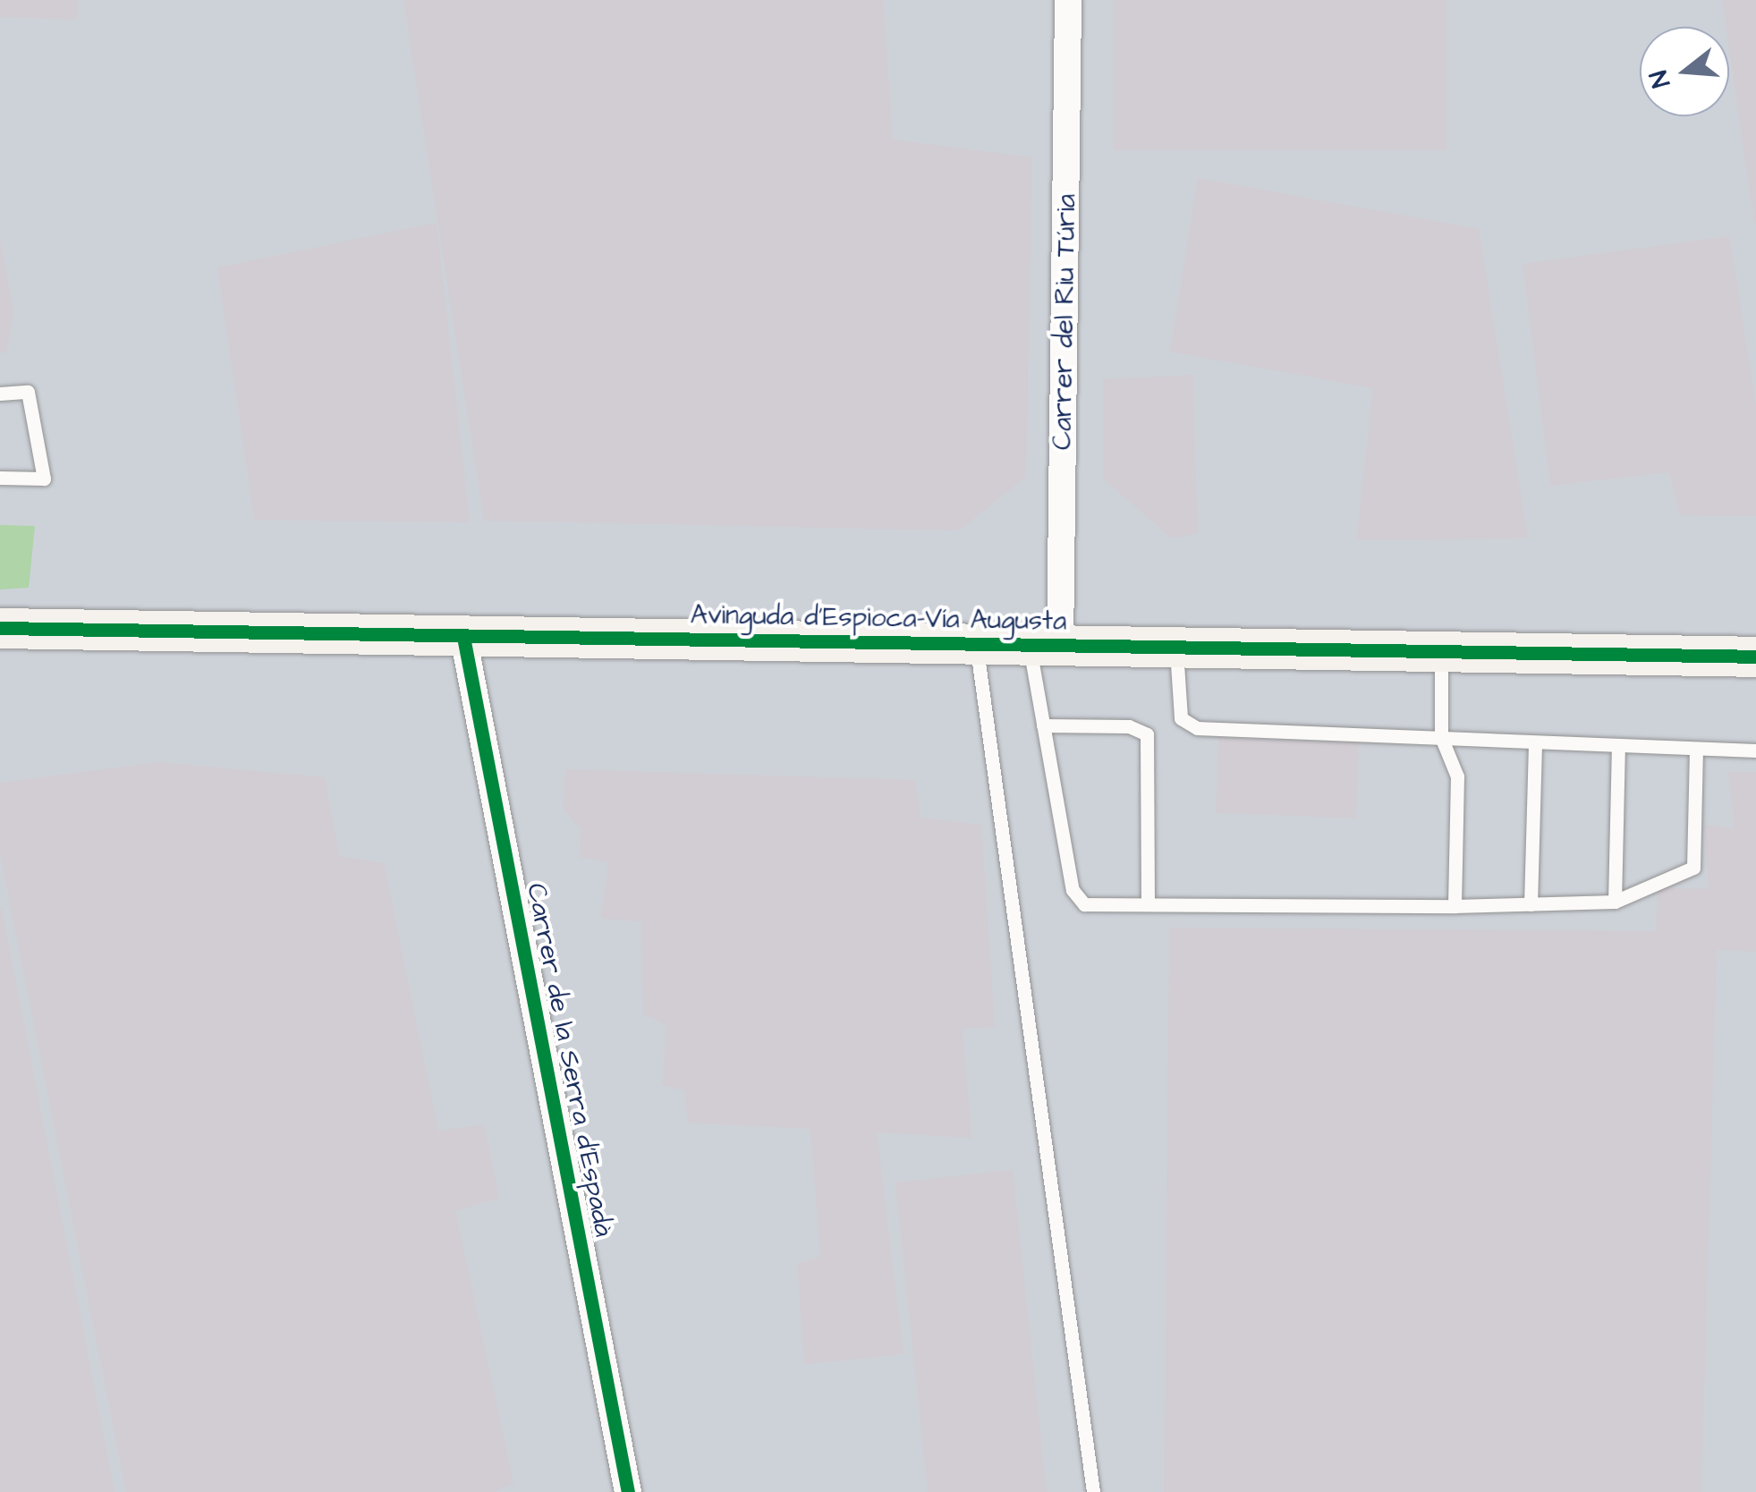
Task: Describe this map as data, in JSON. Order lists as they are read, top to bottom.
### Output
{
  "streets": {
    "street": ["Carrer del Riu Túria", "Avinguda d'Espioca-Vía Augusta", "Carrer de la Serra d'Espadà"]
  },
  "crossings": [
    ["Carrer del Riu Túria", "Avinguda d'Espioca-Vía Augusta"],
    ["Avinguda d'Espioca-Vía Augusta", "Carrer de la Serra d'Espadà"]
  ],
  "north": "left"
}
